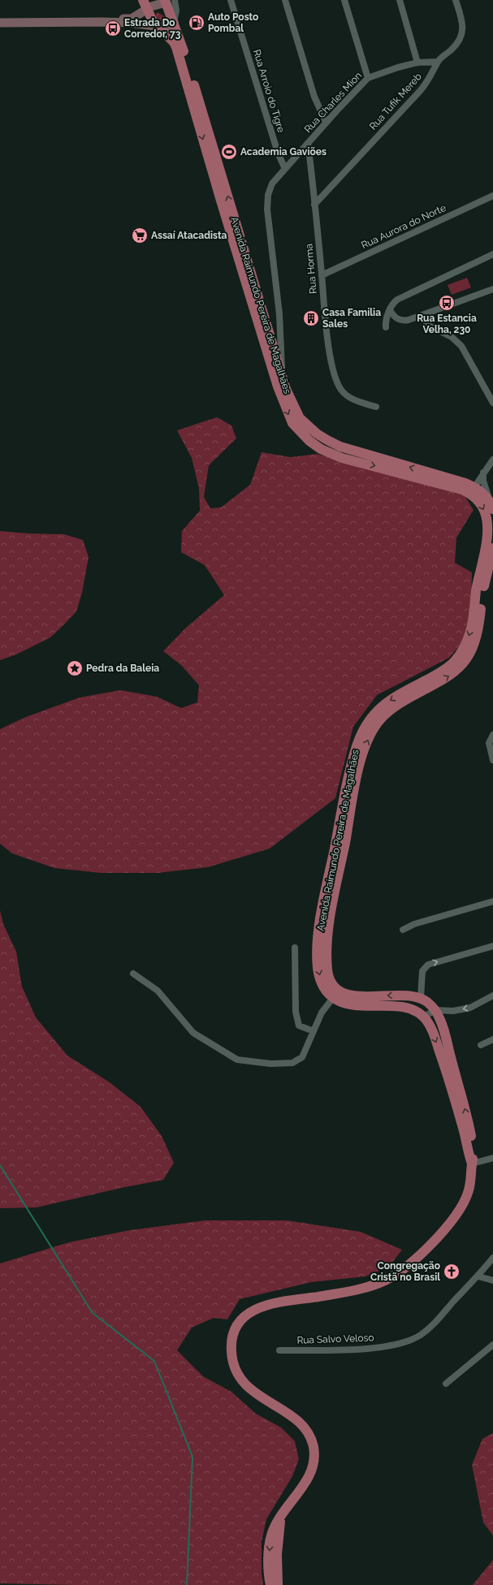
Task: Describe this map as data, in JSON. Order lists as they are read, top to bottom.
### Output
{
  "streets": {
    "main road": ["Avenida Raimundo Pereira de Magalhães"],
    "street": [
      "Rua Arroio do Tigre",
      "Rua Tufik Mereb",
      "Rua Charles Mion",
      "Rua Aurora do Norte",
      "Rua Horma",
      "Rua Salvo Veloso"
    ]
  },
  "crossings": [
    ["Rua Arroio do Tigre", "Rua Charles Mion"],
    ["Rua Tufik Mereb", "Rua Charles Mion"],
    ["Rua Tufik Mereb", "Rua Horma"],
    ["Rua Charles Mion", "Rua Horma"],
    ["Rua Charles Mion", "Avenida Raimundo Pereira de Magalhães"],
    ["Rua Aurora do Norte", "Rua Horma"]
  ],
  "places": {
    "fuel station": ["Auto Posto Pombal"],
    "bus stop": ["Estrada Do Corredor, 73", "Rua Estancia Velha, 230"],
    "sports": ["Academia Gaviões"],
    "supermarket": ["Assaí Atacadista"],
    "building": ["Casa Familia Sales"],
    "place": ["Pedra da Baleia"],
    "church": ["Congregação Cristã no Brasil"]
  }
}
